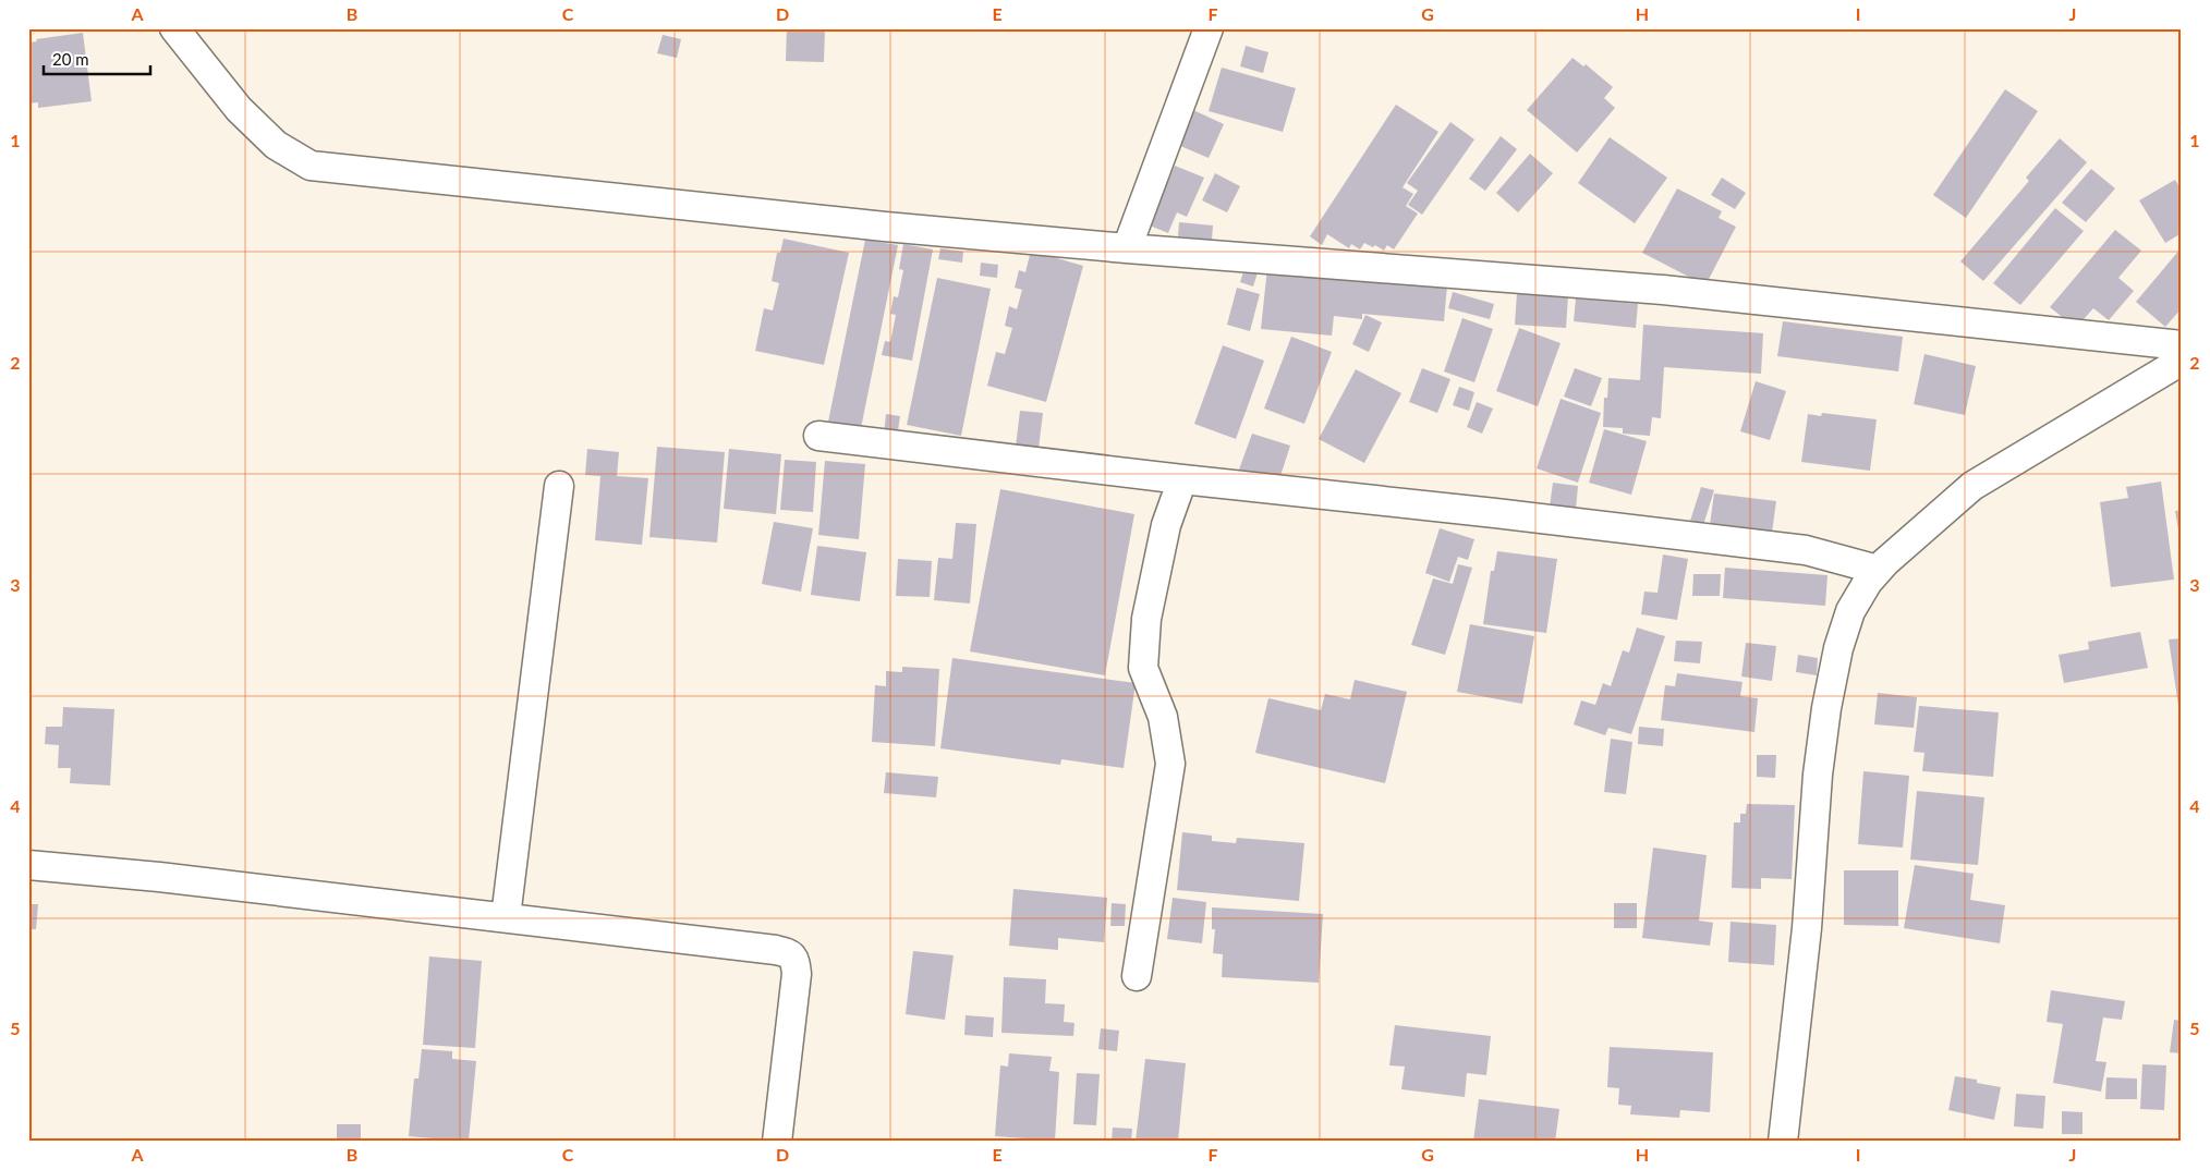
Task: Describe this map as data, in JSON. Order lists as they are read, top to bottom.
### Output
{
  "scale_bar": "20 m",
  "grid": {
    "columns": [
      "A",
      "B",
      "C",
      "D",
      "E",
      "F",
      "G",
      "H",
      "I",
      "J"
    ],
    "rows": [
      "1",
      "2",
      "3",
      "4",
      "5"
    ]
  }
}
